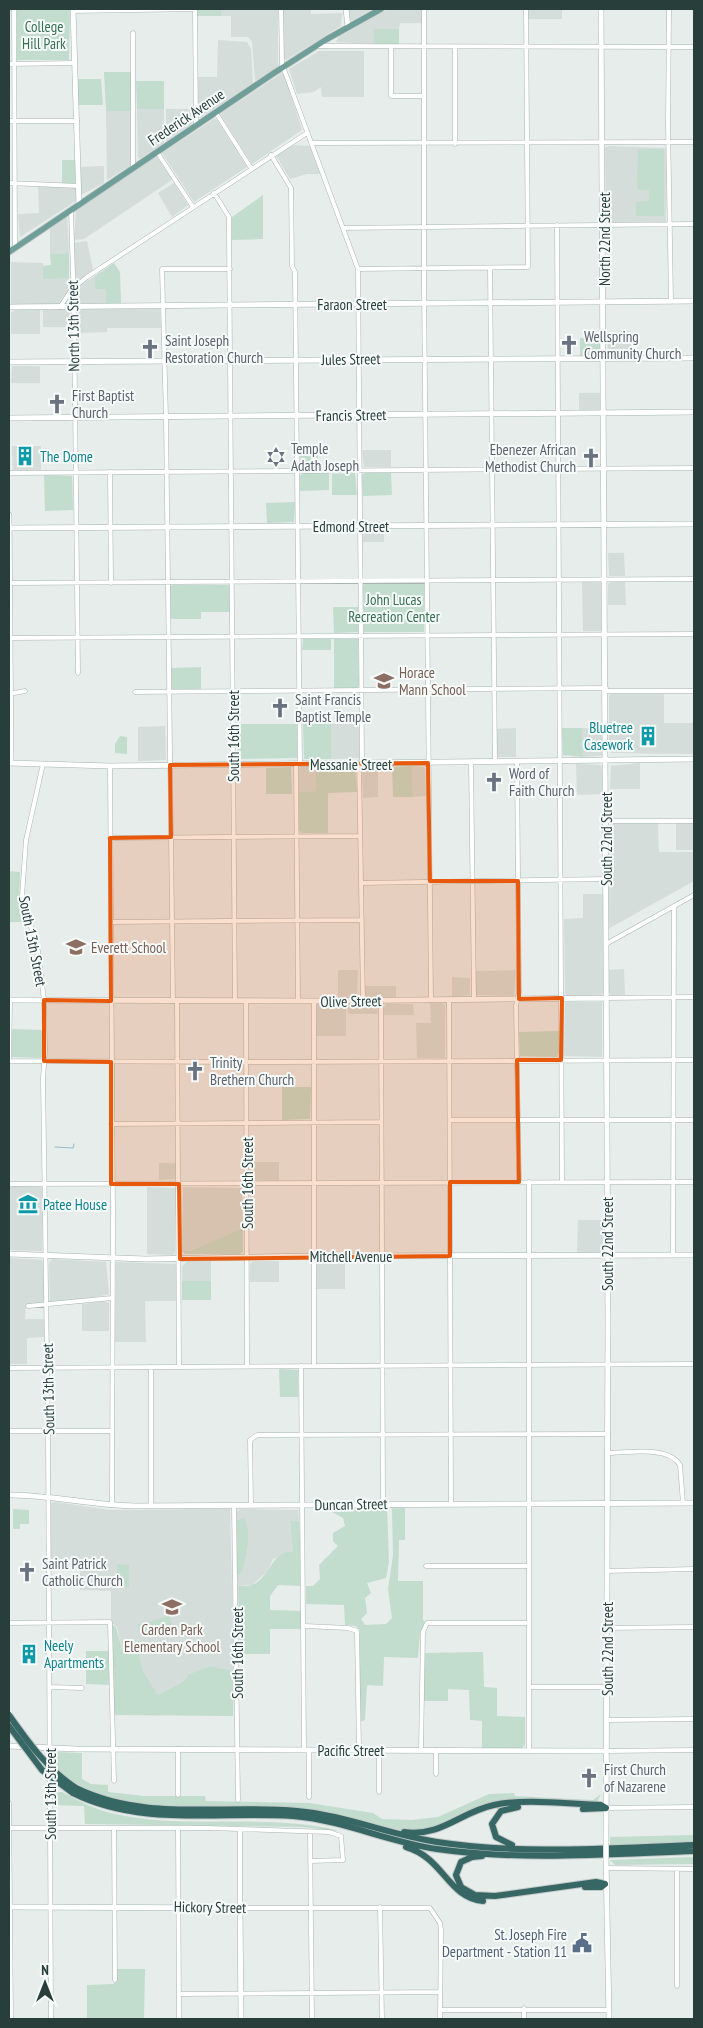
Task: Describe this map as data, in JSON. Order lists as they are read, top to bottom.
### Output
{
  "streets": {
    "main road": ["Frederick Avenue"],
    "street": [
      "North 22nd Street",
      "Faraon Street",
      "North 13th Street",
      "Jules Street",
      "Francis Street",
      "Edmond Street",
      "South 16th Street",
      "Messanie Street",
      "South 22nd Street",
      "South 13th Street",
      "Olive Street",
      "Mitchell Avenue",
      "Duncan Street",
      "Pacific Street",
      "Hickory Street"
    ]
  },
  "crossings": [
    ["Frederick Avenue", "North 13th Street"],
    ["North 22nd Street", "Faraon Street"],
    ["North 22nd Street", "Jules Street"],
    ["North 22nd Street", "Francis Street"],
    ["North 22nd Street", "South 22nd Street"],
    ["Faraon Street", "North 13th Street"],
    ["Faraon Street", "South 16th Street"],
    ["North 13th Street", "Jules Street"],
    ["North 13th Street", "Francis Street"],
    ["Jules Street", "South 16th Street"],
    ["Francis Street", "South 16th Street"],
    ["Edmond Street", "South 16th Street"],
    ["Edmond Street", "South 22nd Street"],
    ["South 16th Street", "Messanie Street"],
    ["South 16th Street", "Olive Street"],
    ["South 16th Street", "Mitchell Avenue"],
    ["South 16th Street", "Duncan Street"],
    ["South 16th Street", "Pacific Street"],
    ["Messanie Street", "South 22nd Street"],
    ["Messanie Street", "South 13th Street"],
    ["South 22nd Street", "Olive Street"],
    ["South 22nd Street", "Mitchell Avenue"],
    ["South 22nd Street", "Duncan Street"],
    ["South 22nd Street", "Pacific Street"],
    ["South 13th Street", "Olive Street"],
    ["South 13th Street", "Mitchell Avenue"],
    ["South 13th Street", "Duncan Street"],
    ["South 13th Street", "Pacific Street"],
    ["South 13th Street", "Hickory Street"]
  ],
  "parks": ["College Hill Park", "John Lucas Recreation Center"],
  "places": {
    "church": [
      "Wellspring Community Church",
      "Saint Joseph Restoration Church",
      "First Baptist Church",
      "Ebenezer African Methodist Church",
      "Saint Francis Baptist Temple",
      "Word of Faith Church",
      "Trinity Brethern Church",
      "Saint Patrick Catholic Church",
      "First Church of Nazarene"
    ],
    "building": ["The Dome", "Bluetree Casework", "Neely Apartments"],
    "synagogue": ["Temple Adath Joseph"],
    "school or university": ["Horace Mann School", "Everett School", "Carden Park Elementary School"],
    "museum": ["Patee House"],
    "public building": ["St. Joseph Fire Department - Station 11"]
  },
  "north": "top"
}
